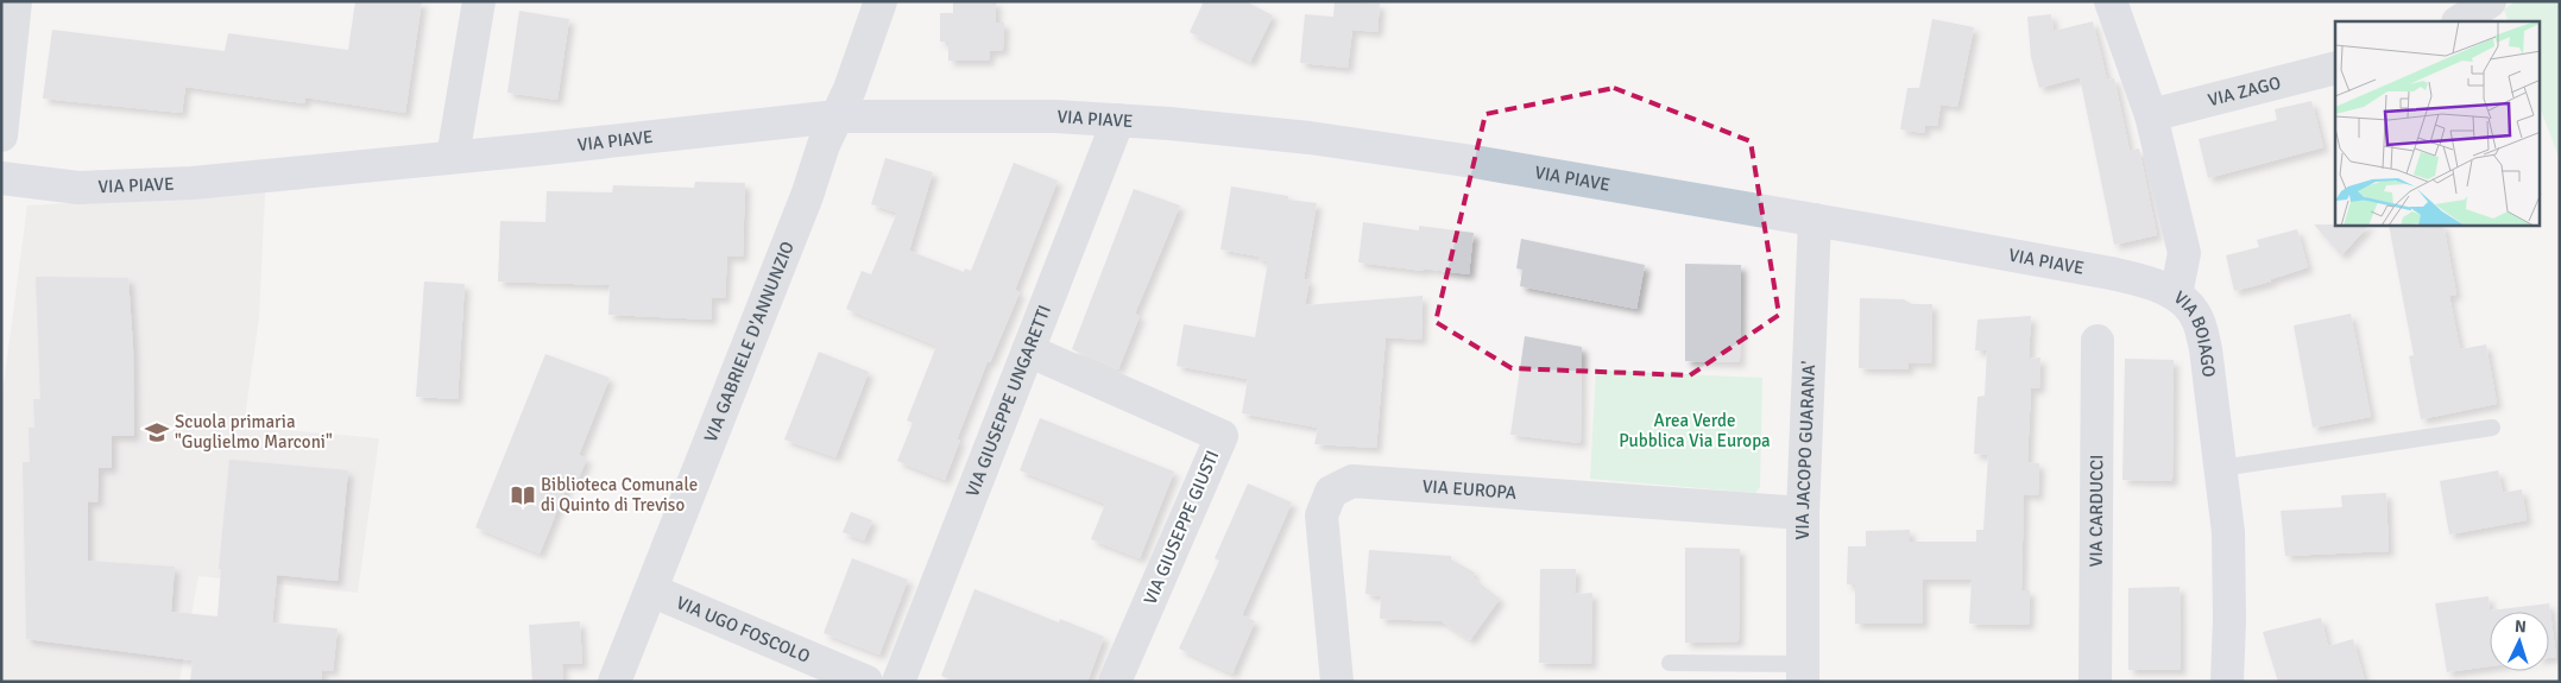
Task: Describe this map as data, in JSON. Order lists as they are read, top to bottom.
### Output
{
  "streets": {
    "main road": ["VIA PIAVE", "VIA BOIAGO"],
    "street": [
      "VIA ZAGO",
      "VIA GABRIELE D'ANNUNZIO",
      "VIA GIUSEPPE UNGARETTI",
      "VIA JACOPO GUARANA'",
      "VIA EUROPA",
      "VIA CARDUCCI",
      "VIA GIUSEPPE GIUSTI",
      "VIA UGO FOSCOLO"
    ]
  },
  "crossings": [
    ["VIA ZAGO", "VIA BOIAGO"],
    ["VIA PIAVE", "VIA BOIAGO"],
    ["VIA PIAVE", "VIA GABRIELE D'ANNUNZIO"],
    ["VIA PIAVE", "VIA GIUSEPPE UNGARETTI"],
    ["VIA PIAVE", "VIA JACOPO GUARANA'"],
    ["VIA GABRIELE D'ANNUNZIO", "VIA UGO FOSCOLO"],
    ["VIA GIUSEPPE UNGARETTI", "VIA GIUSEPPE GIUSTI"],
    ["VIA JACOPO GUARANA'", "VIA EUROPA"]
  ],
  "parks": ["Area Verde Pubblica Via Europa"],
  "places": {
    "school or university": ["Scuola primaria \"Guglielmo Marconi\""],
    "library": ["Biblioteca Comunale di Quinto di Treviso"]
  },
  "north": "top"
}
